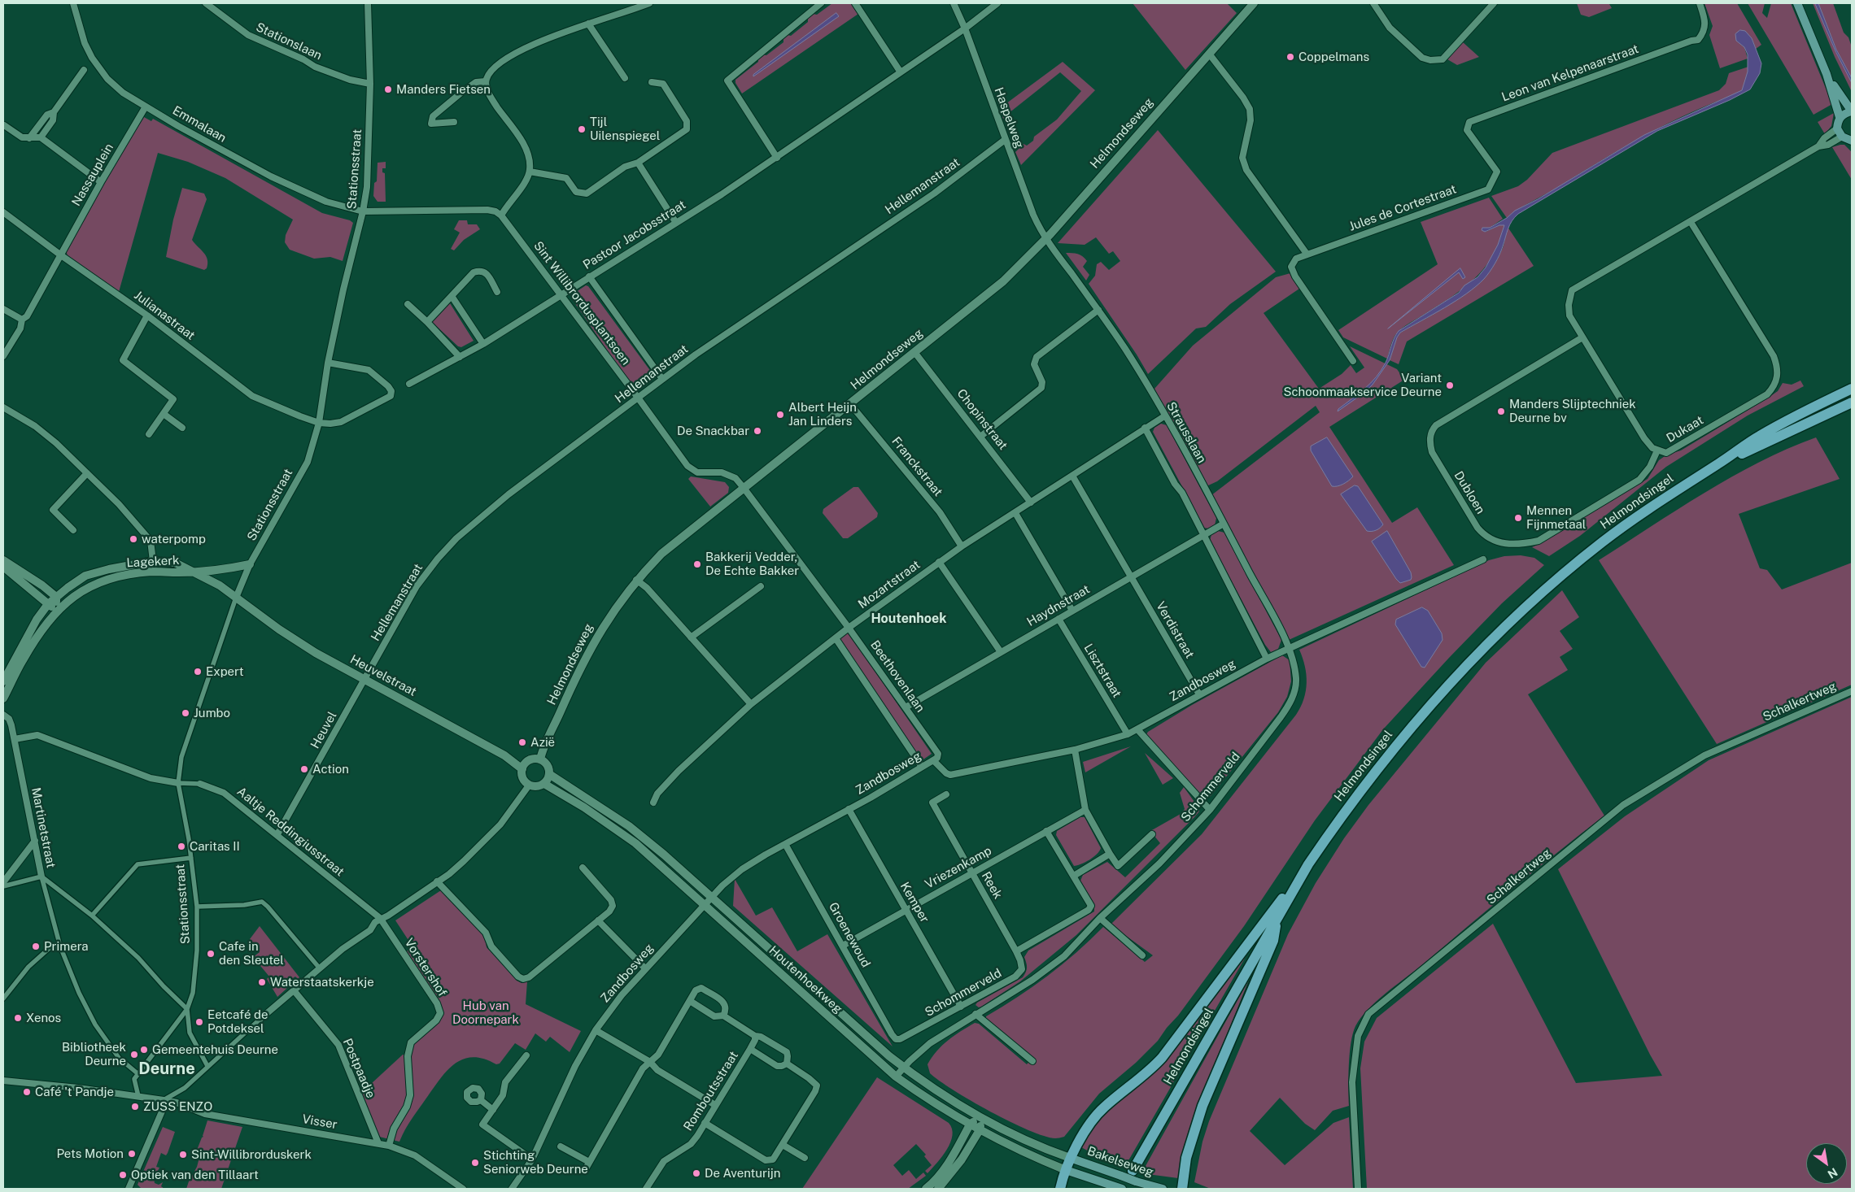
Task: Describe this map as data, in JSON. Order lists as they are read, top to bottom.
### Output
{
  "streets": {
    "main road": ["Helmondsingel", "Bakelseweg"],
    "street": [
      "Stationslaan",
      "Leon van Kelpenaarstraat",
      "Haspelweg",
      "Emmalaan",
      "Helmondseweg",
      "Stationsstraat",
      "Nassauplein",
      "Hellemanstraat",
      "Jules de Cortestraat",
      "Pastoor Jacobsstraat",
      "Sint Willibrordusplantsoen",
      "Julianastraat",
      "Chopinstraat",
      "Dukaat",
      "Strausslaan",
      "Franckstraat",
      "Dubloen",
      "Lagekerk",
      "Mozartstraat",
      "Haydnstraat",
      "Verdistraat",
      "Lisztstraat",
      "Heuvelstraat",
      "Beethovenlaan",
      "Zandbosweg",
      "Schalkertweg",
      "Heuvel",
      "Schommerveld",
      "Martinetstraat",
      "Aaltje Reddingiusstraat",
      "Vriezenkamp",
      "Reek",
      "Kemper",
      "Groenewoud",
      "Vorstershof",
      "Houtenhoekweg",
      "Postpaadje",
      "Romboutsstraat",
      "Visser"
    ]
  },
  "crossings": [
    ["Stationslaan", "Stationsstraat"],
    ["Leon van Kelpenaarstraat", "Jules de Cortestraat"],
    ["Haspelweg", "Helmondseweg"],
    ["Haspelweg", "Hellemanstraat"],
    ["Haspelweg", "Pastoor Jacobsstraat"],
    ["Haspelweg", "Strausslaan"],
    ["Emmalaan", "Stationsstraat"],
    ["Emmalaan", "Nassauplein"],
    ["Helmondseweg", "Sint Willibrordusplantsoen"],
    ["Helmondseweg", "Chopinstraat"],
    ["Helmondseweg", "Strausslaan"],
    ["Helmondseweg", "Franckstraat"],
    ["Helmondseweg", "Heuvelstraat"],
    ["Helmondseweg", "Beethovenlaan"],
    ["Helmondseweg", "Houtenhoekweg"],
    ["Stationsstraat", "Julianastraat"],
    ["Stationsstraat", "Lagekerk"],
    ["Stationsstraat", "Heuvelstraat"],
    ["Stationsstraat", "Aaltje Reddingiusstraat"],
    ["Nassauplein", "Julianastraat"],
    ["Hellemanstraat", "Sint Willibrordusplantsoen"],
    ["Hellemanstraat", "Heuvelstraat"],
    ["Hellemanstraat", "Heuvel"],
    ["Pastoor Jacobsstraat", "Sint Willibrordusplantsoen"],
    ["Sint Willibrordusplantsoen", "Beethovenlaan"],
    ["Chopinstraat", "Mozartstraat"],
    ["Dukaat", "Dubloen"],
    ["Strausslaan", "Mozartstraat"],
    ["Strausslaan", "Haydnstraat"],
    ["Strausslaan", "Zandbosweg"],
    ["Strausslaan", "Schommerveld"],
    ["Franckstraat", "Mozartstraat"],
    ["Helmondsingel", "Bakelseweg"],
    ["Lagekerk", "Heuvelstraat"],
    ["Mozartstraat", "Verdistraat"],
    ["Mozartstraat", "Beethovenlaan"],
    ["Haydnstraat", "Verdistraat"],
    ["Haydnstraat", "Lisztstraat"],
    ["Haydnstraat", "Beethovenlaan"],
    ["Verdistraat", "Zandbosweg"],
    ["Lisztstraat", "Zandbosweg"],
    ["Heuvelstraat", "Heuvel"],
    ["Heuvelstraat", "Houtenhoekweg"],
    ["Beethovenlaan", "Zandbosweg"],
    ["Zandbosweg", "Schommerveld"],
    ["Zandbosweg", "Kemper"],
    ["Zandbosweg", "Groenewoud"],
    ["Zandbosweg", "Houtenhoekweg"],
    ["Heuvel", "Aaltje Reddingiusstraat"],
    ["Schommerveld", "Reek"],
    ["Schommerveld", "Kemper"],
    ["Schommerveld", "Groenewoud"],
    ["Schommerveld", "Houtenhoekweg"],
    ["Aaltje Reddingiusstraat", "Vorstershof"],
    ["Vriezenkamp", "Reek"],
    ["Vriezenkamp", "Kemper"],
    ["Vriezenkamp", "Groenewoud"],
    ["Vorstershof", "Visser"],
    ["Houtenhoekweg", "Bakelseweg"],
    ["Postpaadje", "Visser"]
  ],
  "districts": ["Houtenhoek", "Deurne"],
  "parks": ["Hub van Doornepark"],
  "places": [
    "Coppelmans",
    "Manders Fietsen",
    "Tijl Uilenspiegel",
    "Variant Schoonmaakservice Deurne",
    "Manders Slijptechniek Deurne bv",
    "Albert Heijn Jan Linders",
    "De Snackbar",
    "Mennen Fijnmetaal",
    "waterpomp",
    "Bakkerij Vedder, De Echte Bakker",
    "Expert",
    "Jumbo",
    "Azië",
    "Action",
    "Caritas II",
    "Primera",
    "Cafe in den Sleutel",
    "Waterstaatskerkje",
    "Xenos",
    "Eetcafé de Potdeksel",
    "Gemeentehuis Deurne",
    "Bibliotheek Deurne",
    "Café 't Pandje",
    "ZUSS ENZO",
    "Pets Motion",
    "Sint-Willibrorduskerk",
    "Stichting Seniorweb Deurne",
    "De Aventurijn",
    "Optiek van den Tillaart"
  ],
  "north": "bottom right"
}
